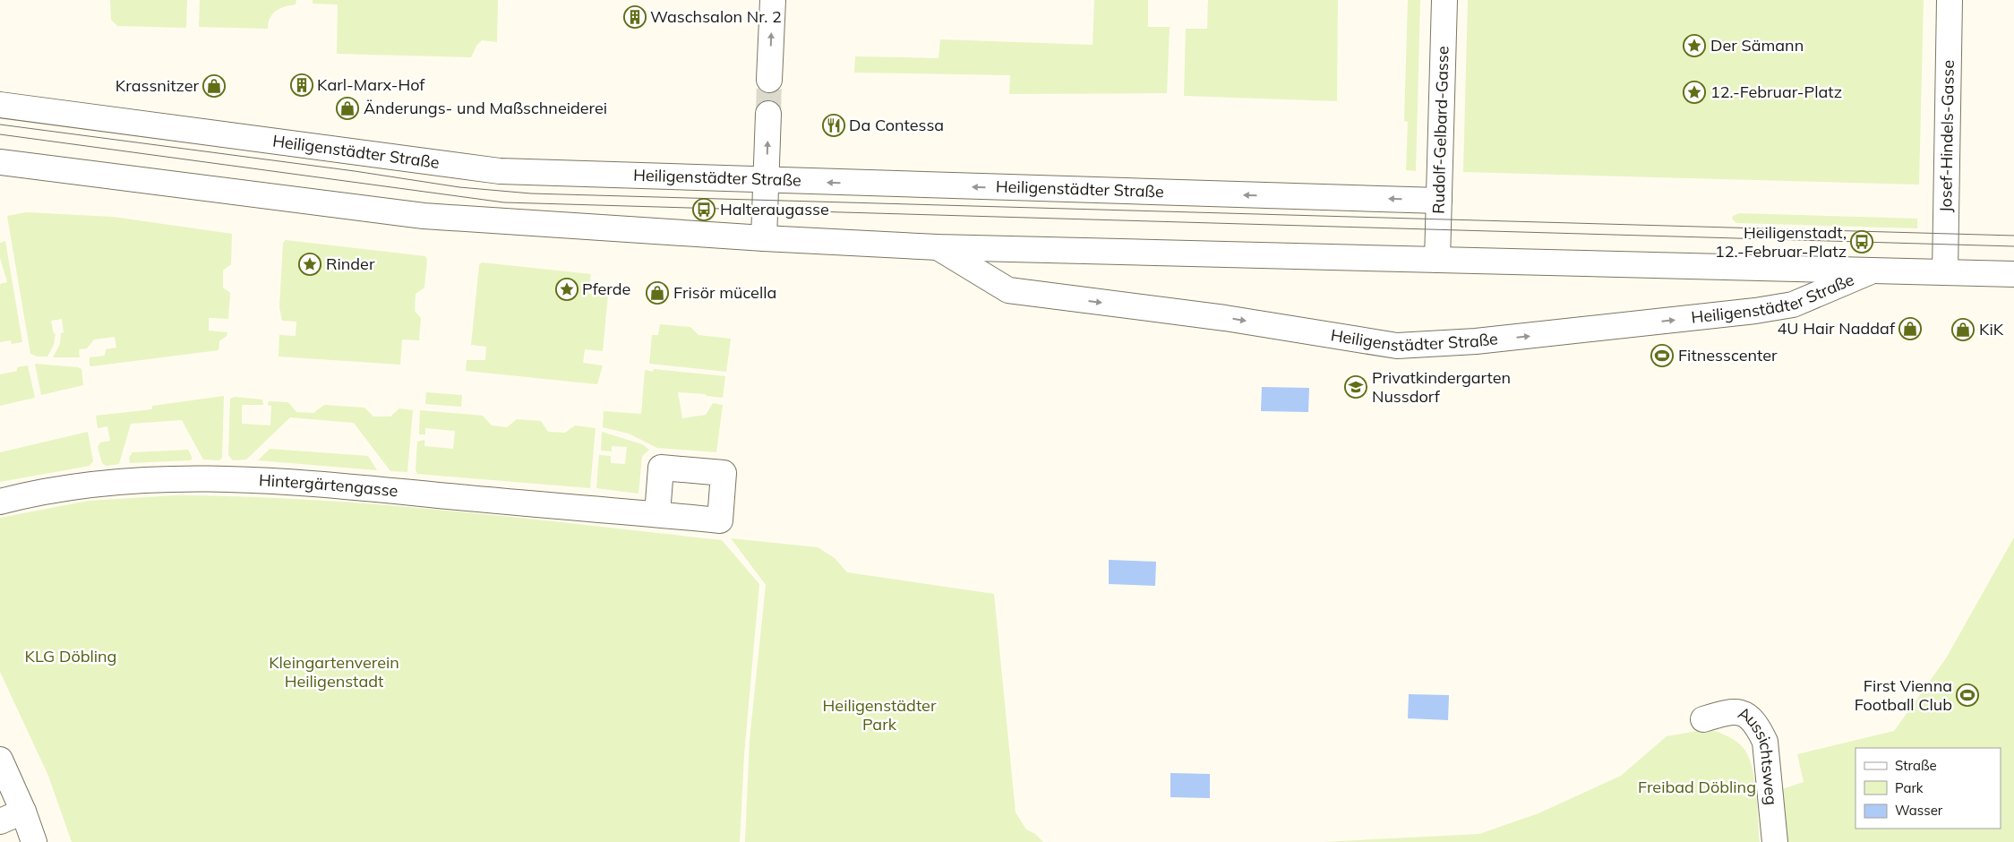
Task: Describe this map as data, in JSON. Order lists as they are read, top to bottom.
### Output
{
  "streets": {
    "street": [
      "Rudolf-Gelbard-Gasse",
      "Josef-Hindels-Gasse",
      "Heiligenstädter Straße",
      "Hintergärtengasse",
      "Aussichtsweg"
    ]
  },
  "crossings": [
    ["Rudolf-Gelbard-Gasse", "Heiligenstädter Straße"],
    ["Josef-Hindels-Gasse", "Heiligenstädter Straße"]
  ],
  "parks": [
    "KLG Döbling",
    "Kleingartenverein Heiligenstadt",
    "Heiligenstädter Park",
    "Freibad Döbling"
  ],
  "places": {
    "building": ["Waschsalon Nr. 2", "Karl-Marx-Hof"],
    "place": [
      "Der Sämann",
      "12.-Februar-Platz",
      "Rinder",
      "Pferde"
    ],
    "shop": [
      "Krassnitzer",
      "Änderungs- und Maßschneiderei",
      "Frisör mücella",
      "4U Hair Naddaf",
      "KiK"
    ],
    "restaurant": ["Da Contessa"],
    "bus stop": ["Halteraugasse", "Heiligenstadt, 12.-Februar-Platz"],
    "sports": ["Fitnesscenter", "First Vienna Football Club"],
    "school or university": ["Privatkindergarten Nussdorf"]
  },
  "legend": ["Straße", "Park", "Wasser"]
}
